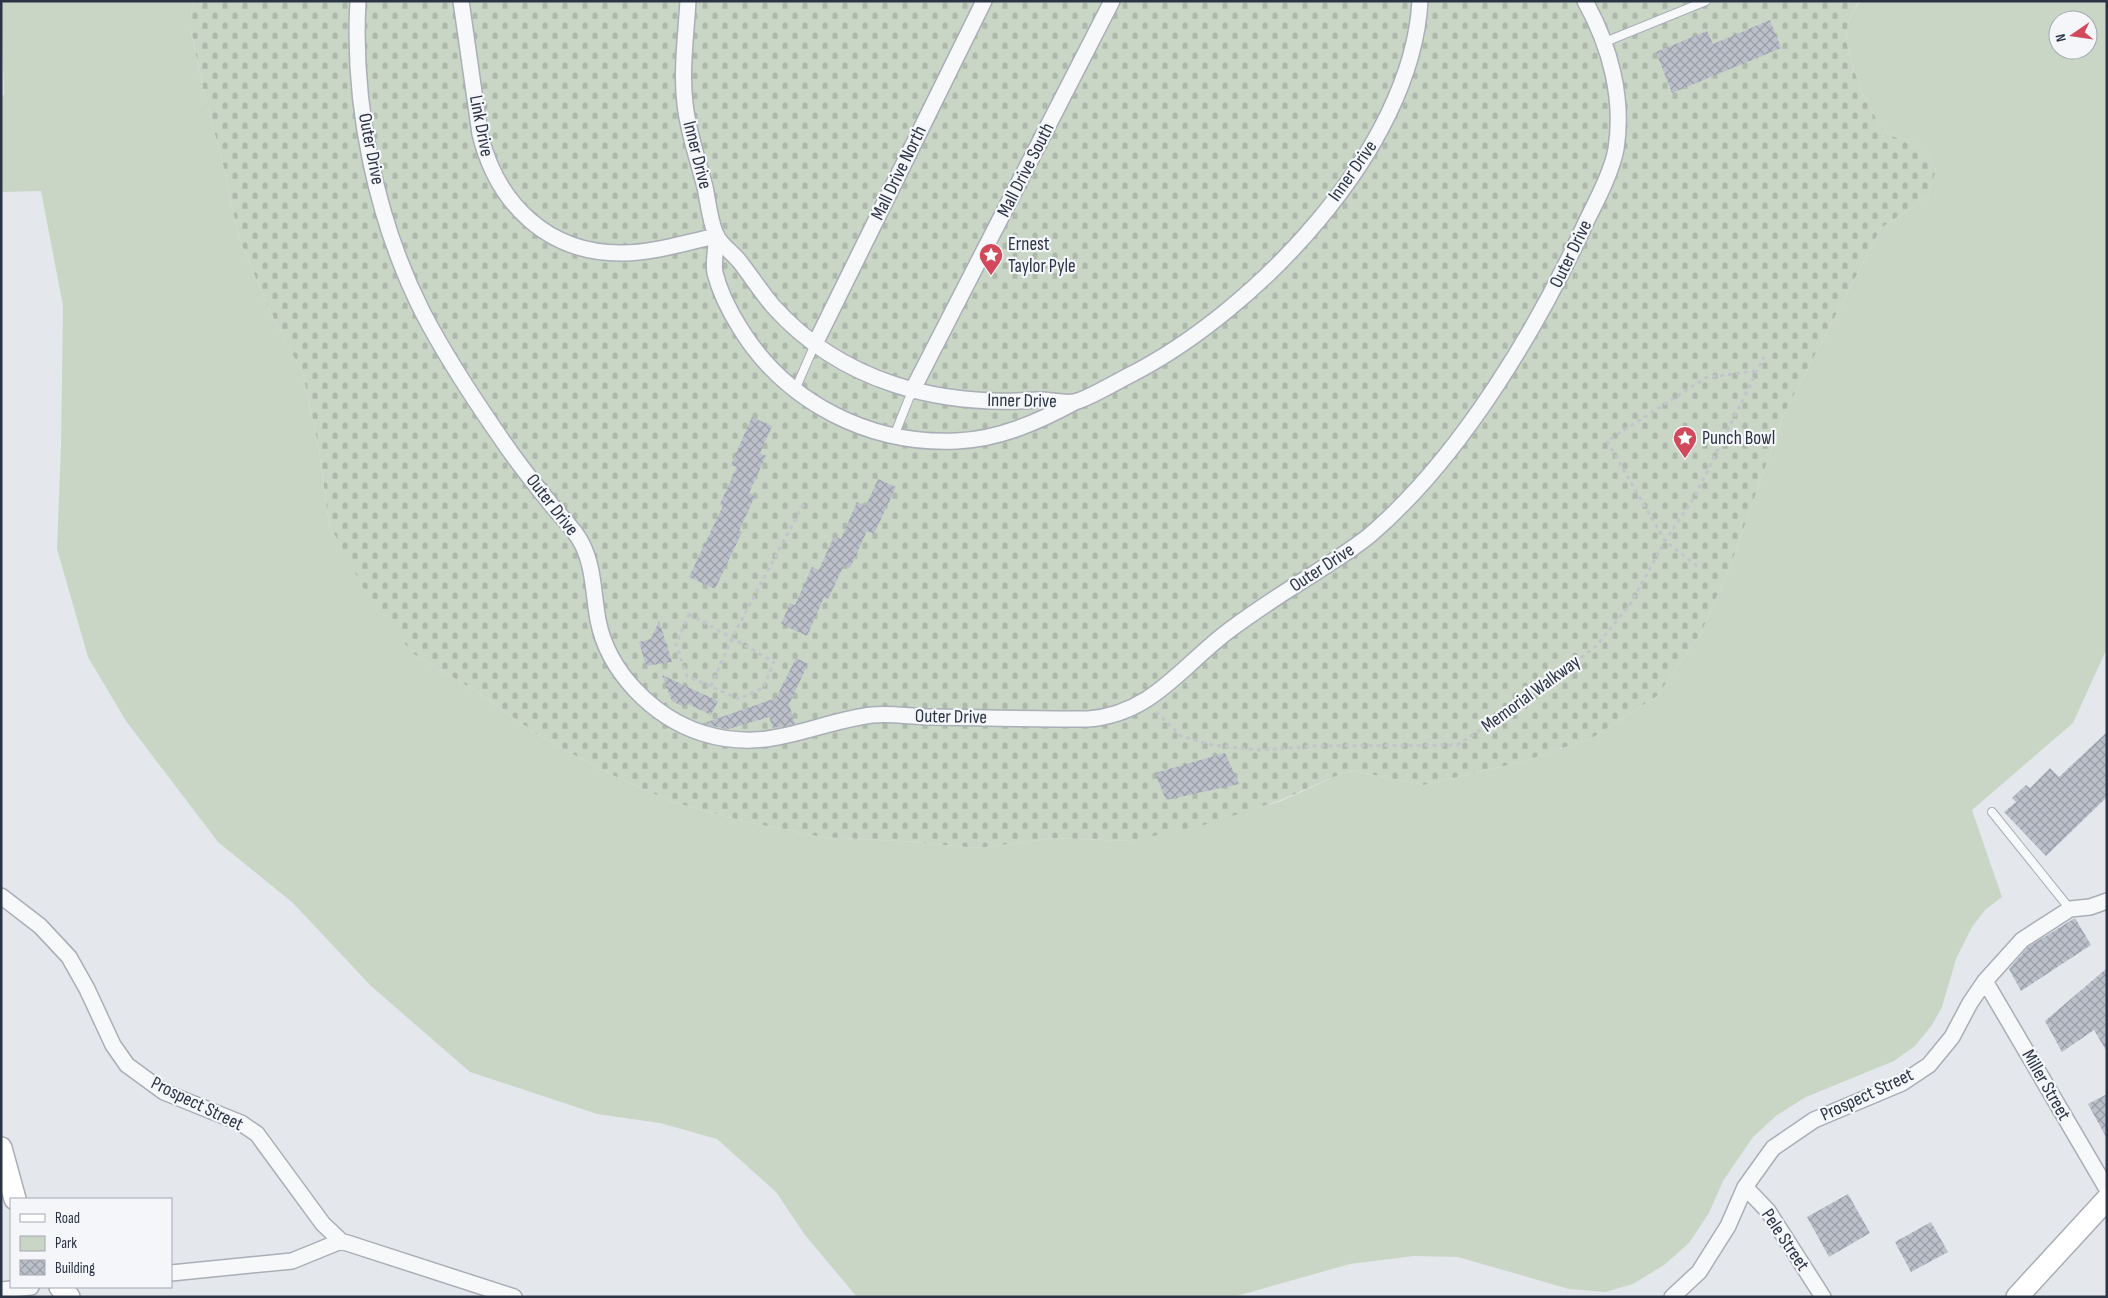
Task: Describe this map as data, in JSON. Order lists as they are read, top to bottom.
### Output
{
  "streets": {
    "street": [
      "Link Drive",
      "Outer Drive",
      "Inner Drive",
      "Mall Drive South",
      "Mall Drive North",
      "Miller Street",
      "Prospect Street",
      "Pele Street"
    ],
    "path": ["Memorial Walkway"]
  },
  "crossings": [
    ["Link Drive", "Inner Drive"],
    ["Outer Drive", "Memorial Walkway"],
    ["Inner Drive", "Mall Drive South"],
    ["Inner Drive", "Mall Drive North"],
    ["Miller Street", "Prospect Street"],
    ["Prospect Street", "Pele Street"]
  ],
  "places": {
    "place": ["Ernest Taylor Pyle", "Punch Bowl"]
  },
  "legend": ["Road", "Park", "Building"],
  "north": "left"
}
